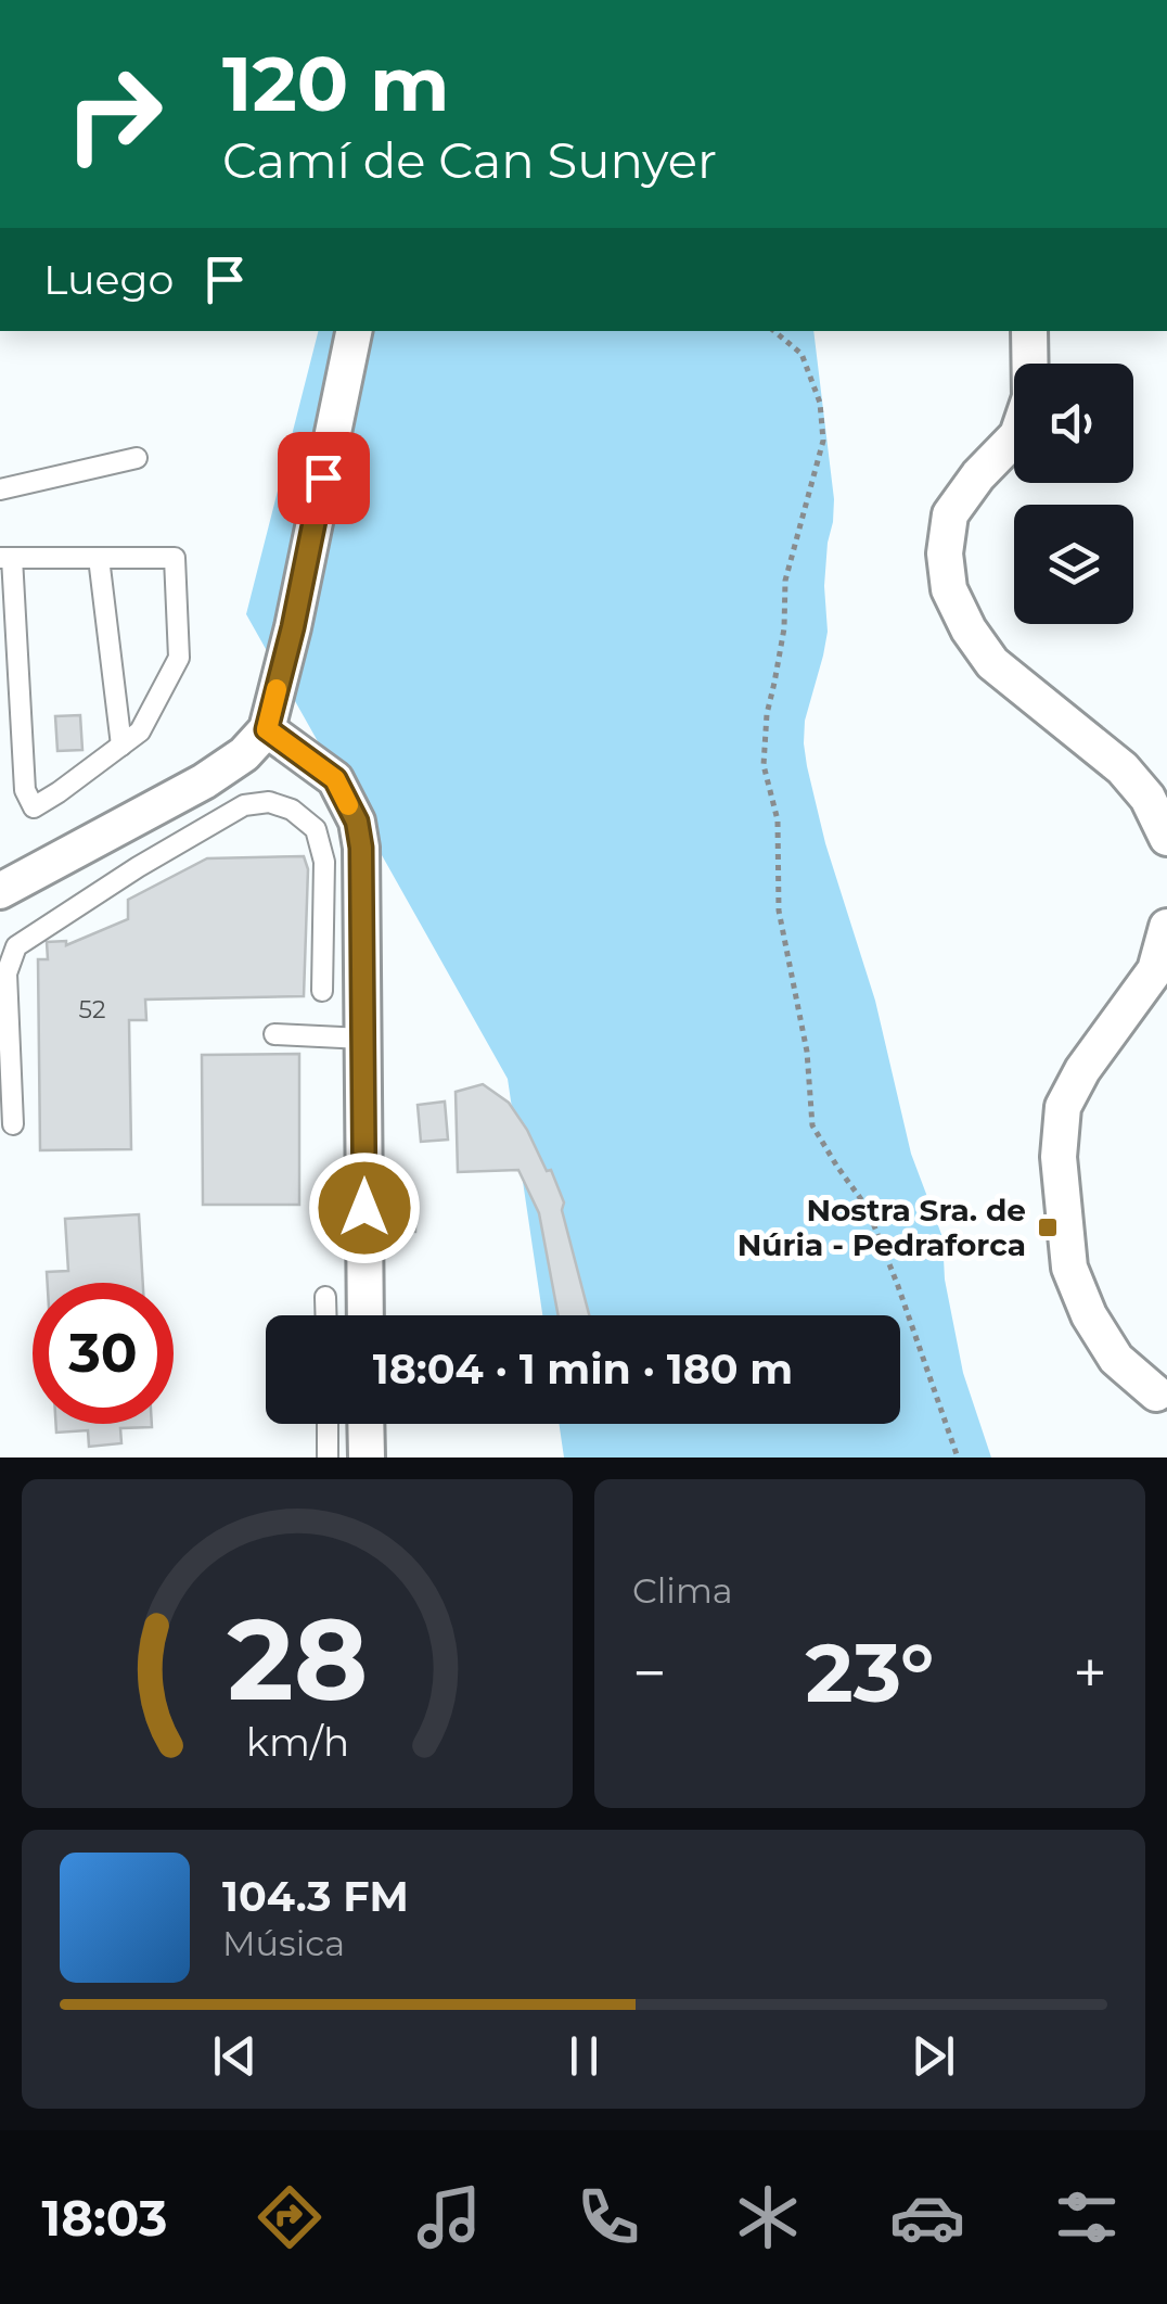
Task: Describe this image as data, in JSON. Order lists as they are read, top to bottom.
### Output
{
  "places": {
    "transit": ["Nostra Sra. de Núria - Pedraforca"]
  },
  "house_numbers": ["52"],
  "page": {
    "turn": ["120 m", "Camí de Can Sunyer"],
    "then": "Luego",
    "limit": "30",
    "trip": "18:04 · 1 min · 180 m",
    "tile": "Clima",
    "heat": ["−", "23°", "+"],
    "song": ["104.3 FM", "Música"],
    "tabs": "18:03",
    "gauge": ["28", "km/h"]
  }
}
